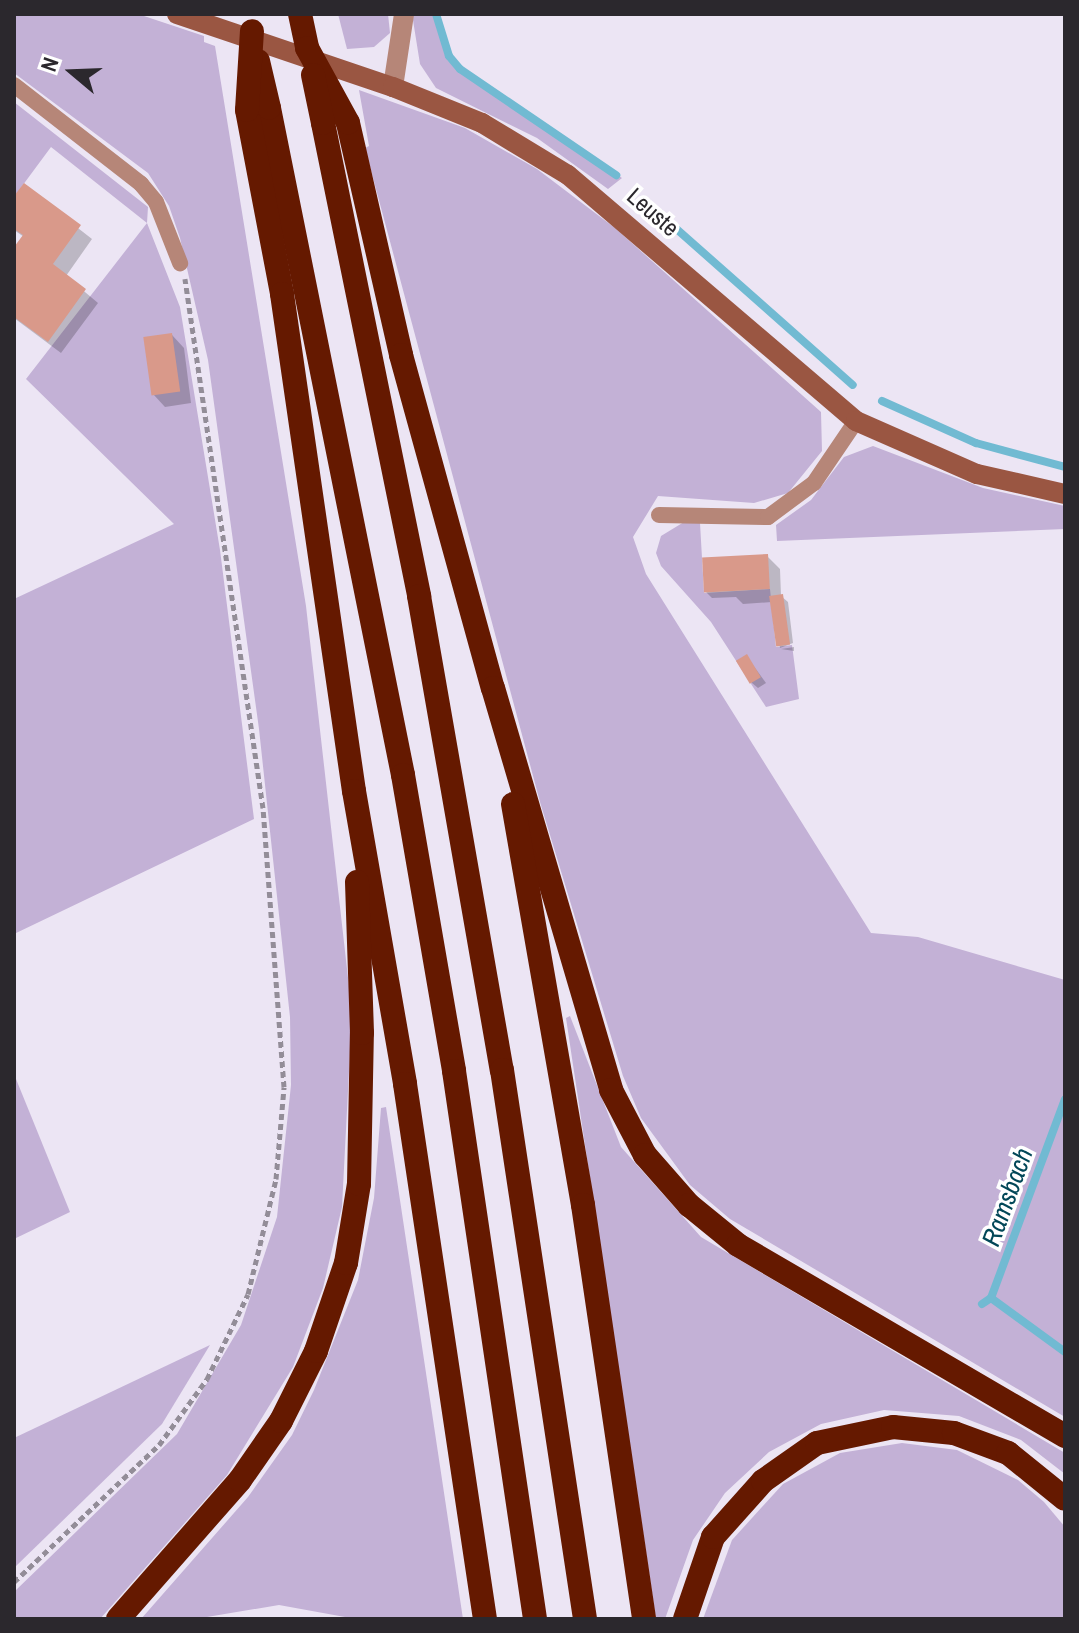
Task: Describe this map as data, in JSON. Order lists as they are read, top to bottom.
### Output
{
  "streets": {
    "street": ["Leuste"]
  },
  "water": ["Ramsbach"],
  "north": "left"
}
